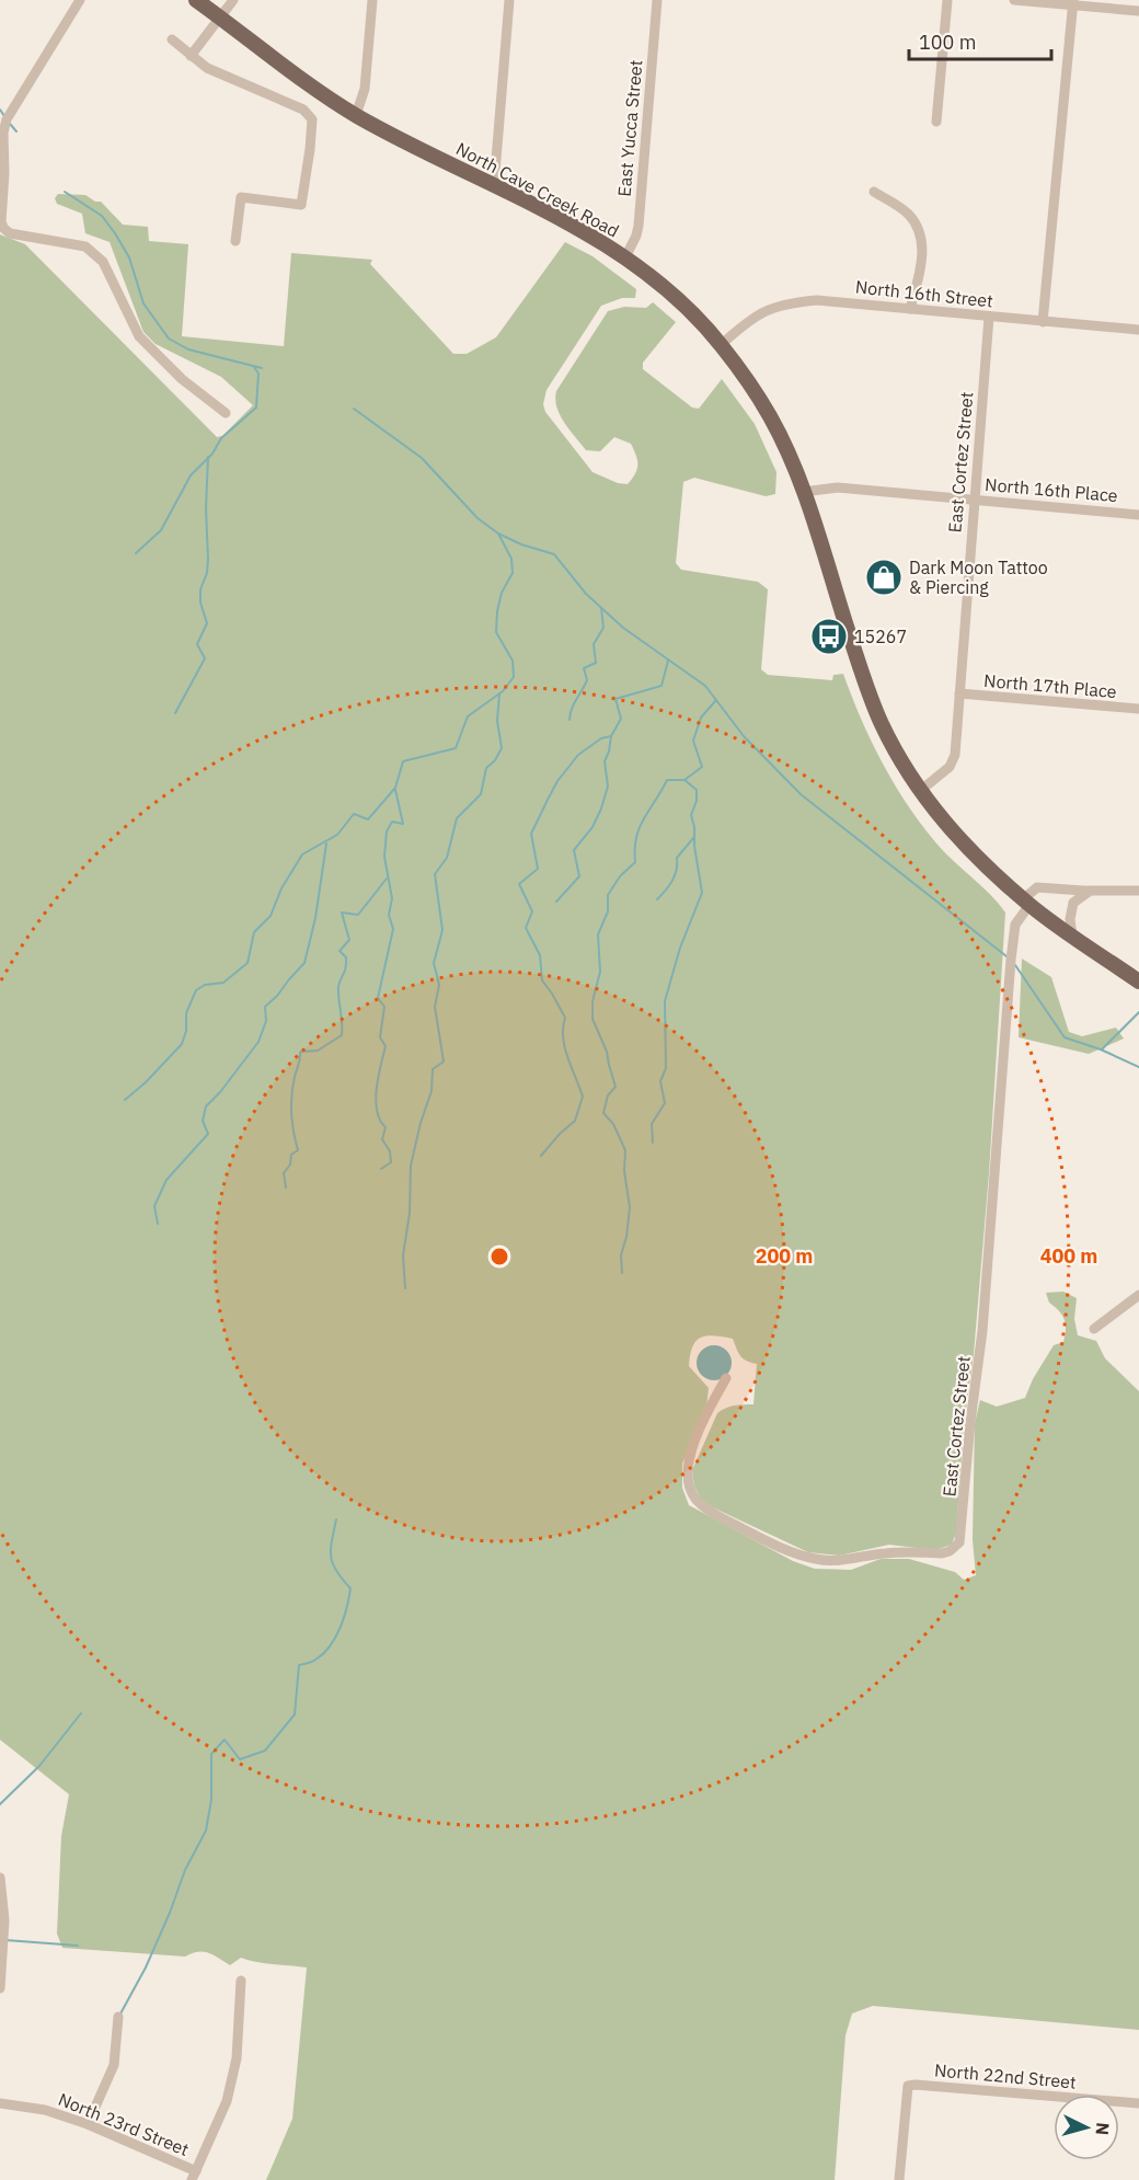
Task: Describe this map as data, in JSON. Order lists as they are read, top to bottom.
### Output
{
  "streets": {
    "main road": ["North Cave Creek Road"],
    "street": [
      "East Yucca Street",
      "North 16th Street",
      "East Cortez Street",
      "North 16th Place",
      "North 17th Place",
      "North 22nd Street",
      "North 23rd Street"
    ]
  },
  "crossings": [
    ["East Yucca Street", "North Cave Creek Road"],
    ["North Cave Creek Road", "North 16th Street"],
    ["North Cave Creek Road", "East Cortez Street"],
    ["North Cave Creek Road", "North 16th Place"],
    ["North 16th Street", "East Cortez Street"],
    ["East Cortez Street", "North 16th Place"],
    ["East Cortez Street", "North 17th Place"]
  ],
  "places": {
    "shop": ["Dark Moon Tattoo & Piercing"],
    "bus stop": ["15267"]
  },
  "scale_bar": "100 m",
  "north": "right",
  "rings": ["200 m", "400 m"]
}
